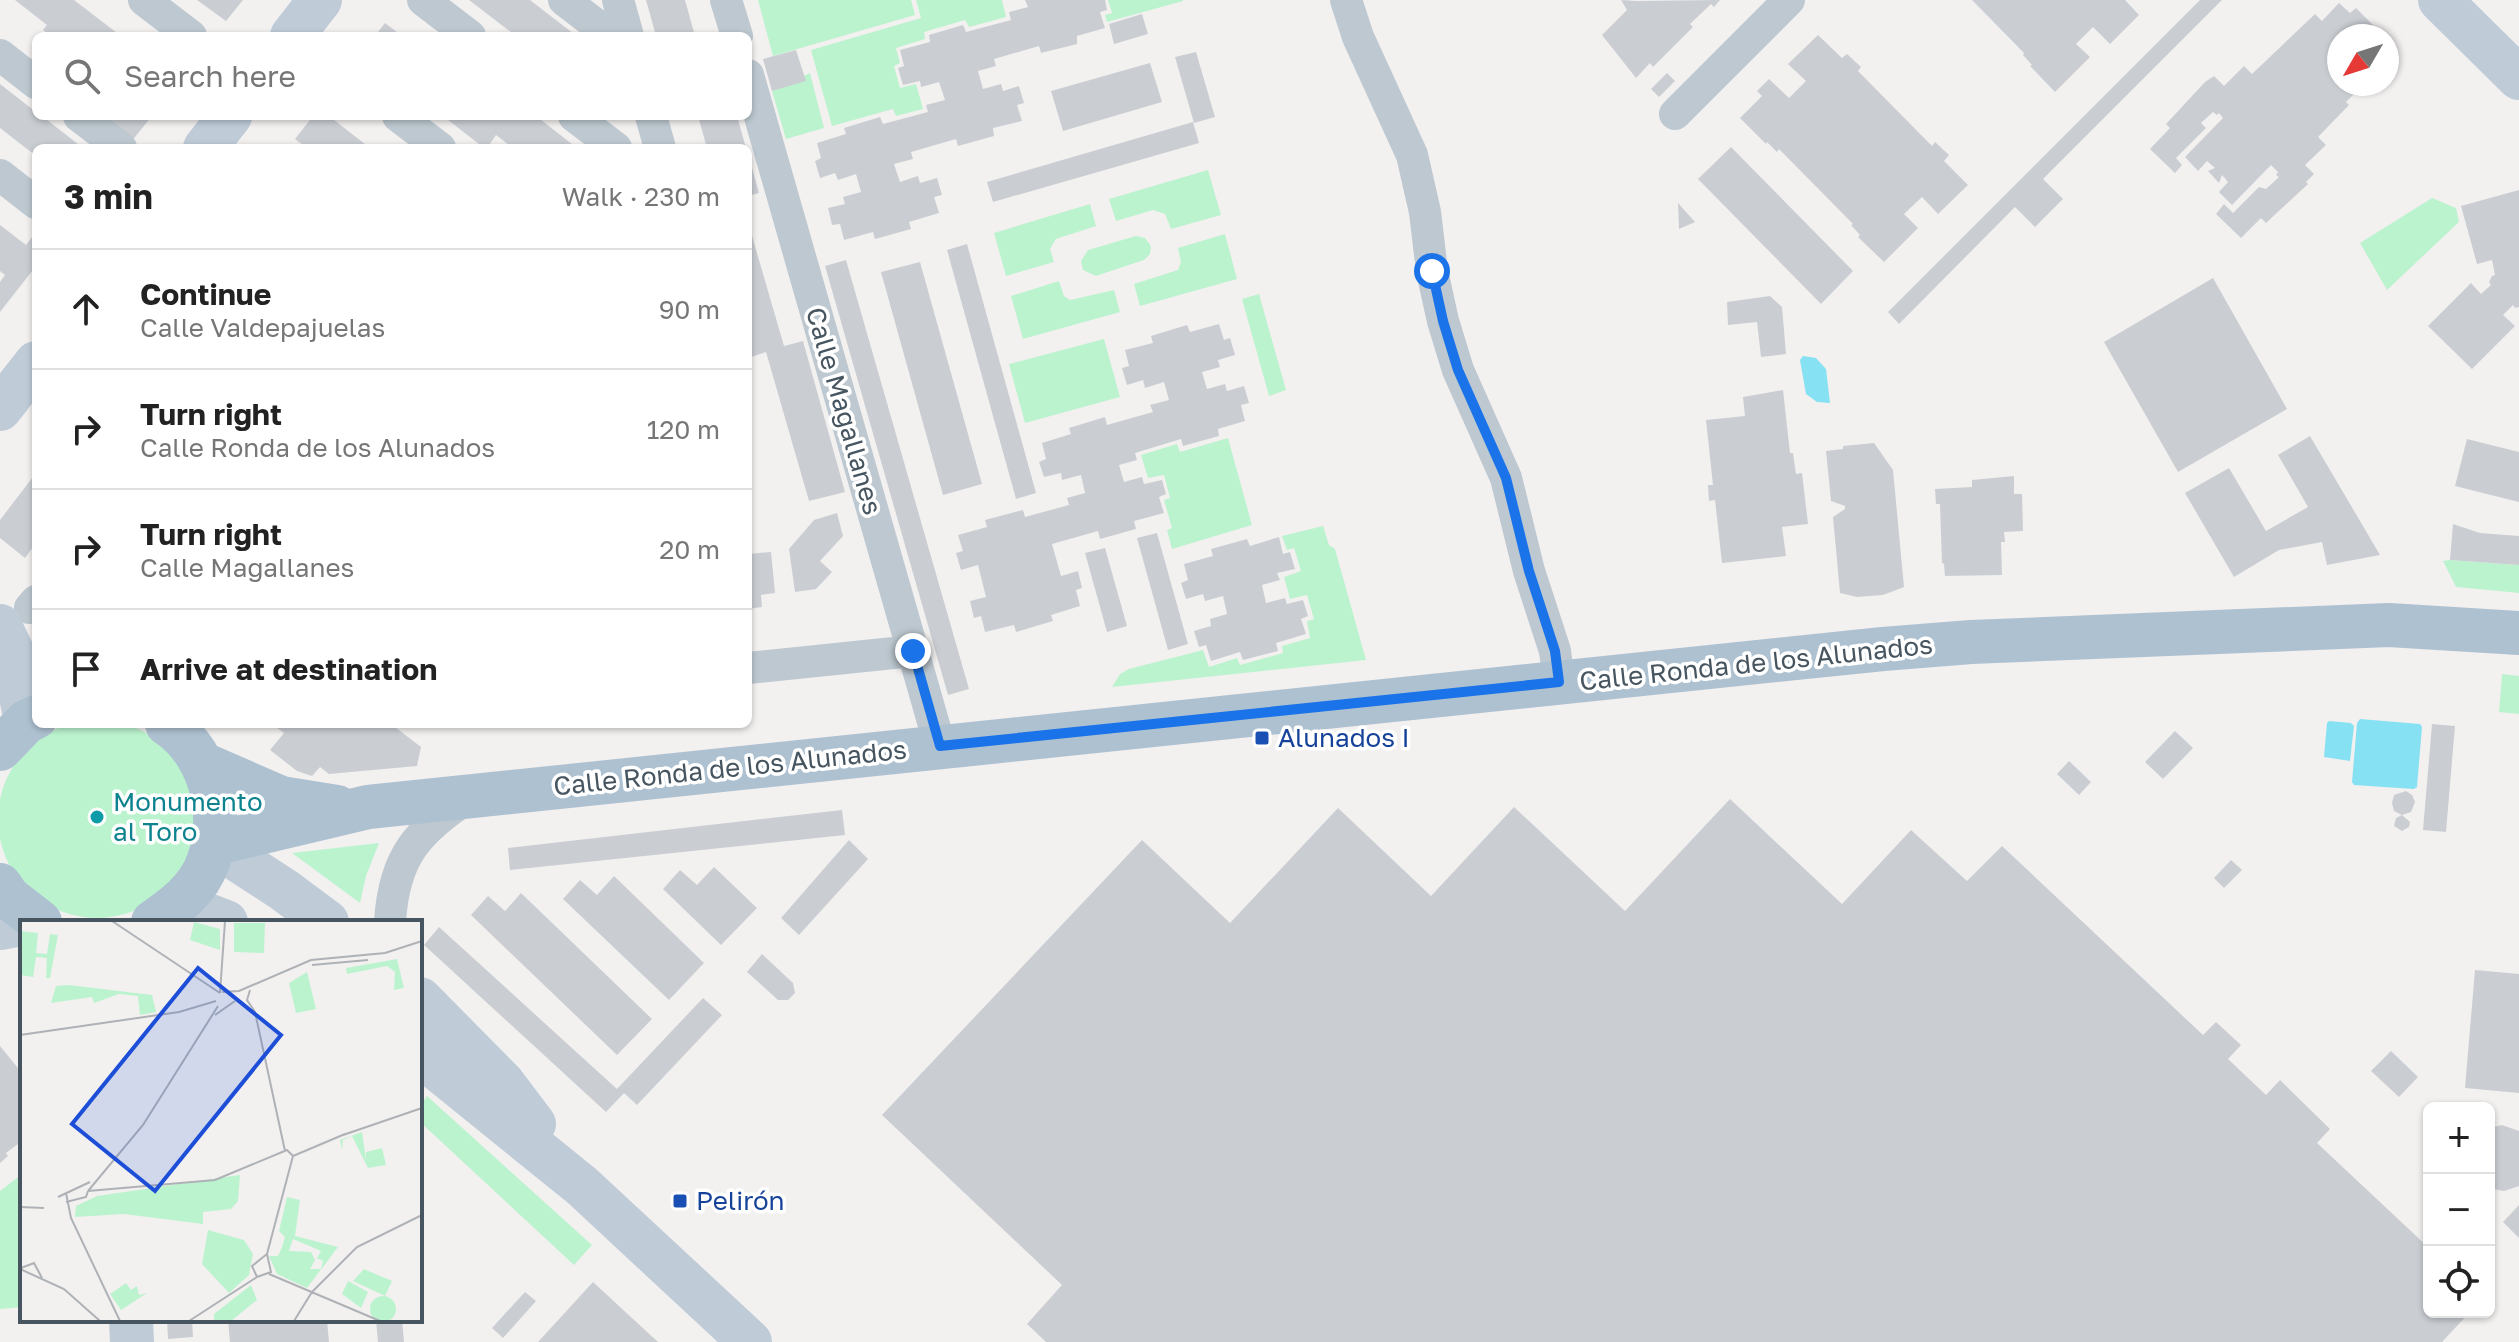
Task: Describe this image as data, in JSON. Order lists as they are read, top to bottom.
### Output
{
  "streets": {
    "main road": ["Calle Ronda de los Alunados"],
    "street": ["Calle Magallanes"]
  },
  "crossings": [
    ["Calle Magallanes", "Calle Ronda de los Alunados"]
  ],
  "places": {
    "transit": ["Alunados I", "Pelirón"],
    "other": ["Monumento al Toro"]
  },
  "north": "bottom left",
  "page": {
    "search": "Search here",
    "heading": ["3 min", "Walk · 230 m"],
    "list": [
      ["Continue", "Calle Valdepajuelas", "90 m"],
      ["Turn right", "Calle Ronda de los Alunados", "120 m"],
      ["Turn right", "Calle Magallanes", "20 m"],
      "Arrive at destination"
    ],
    "map_buttons": ["+", "−"]
  }
}
